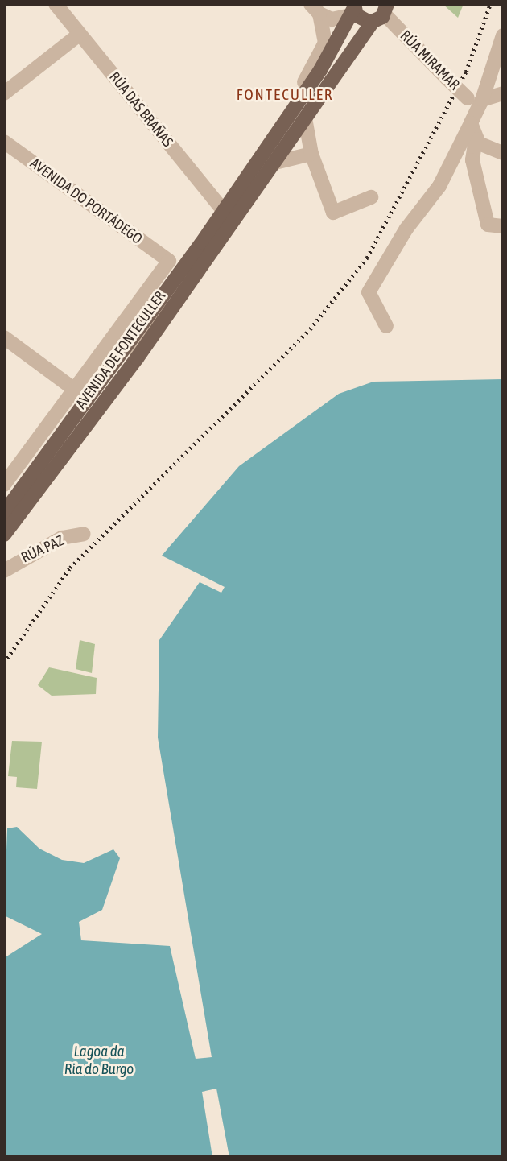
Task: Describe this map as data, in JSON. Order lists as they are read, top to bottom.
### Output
{
  "streets": {
    "main road": ["AVENIDA DE FONTECULLER"],
    "street": [
      "RÚA MIRAMAR",
      "RÚA DAS BRAÑAS",
      "AVENIDA DO PORTÁDEGO",
      "RÚA PAZ"
    ]
  },
  "crossings": [
    ["RÚA MIRAMAR", "AVENIDA DE FONTECULLER"],
    ["RÚA DAS BRAÑAS", "AVENIDA DE FONTECULLER"],
    ["AVENIDA DO PORTÁDEGO", "AVENIDA DE FONTECULLER"]
  ],
  "districts": ["FONTECULLER"],
  "water": ["Lagoa da Ría do Burgo"]
}
